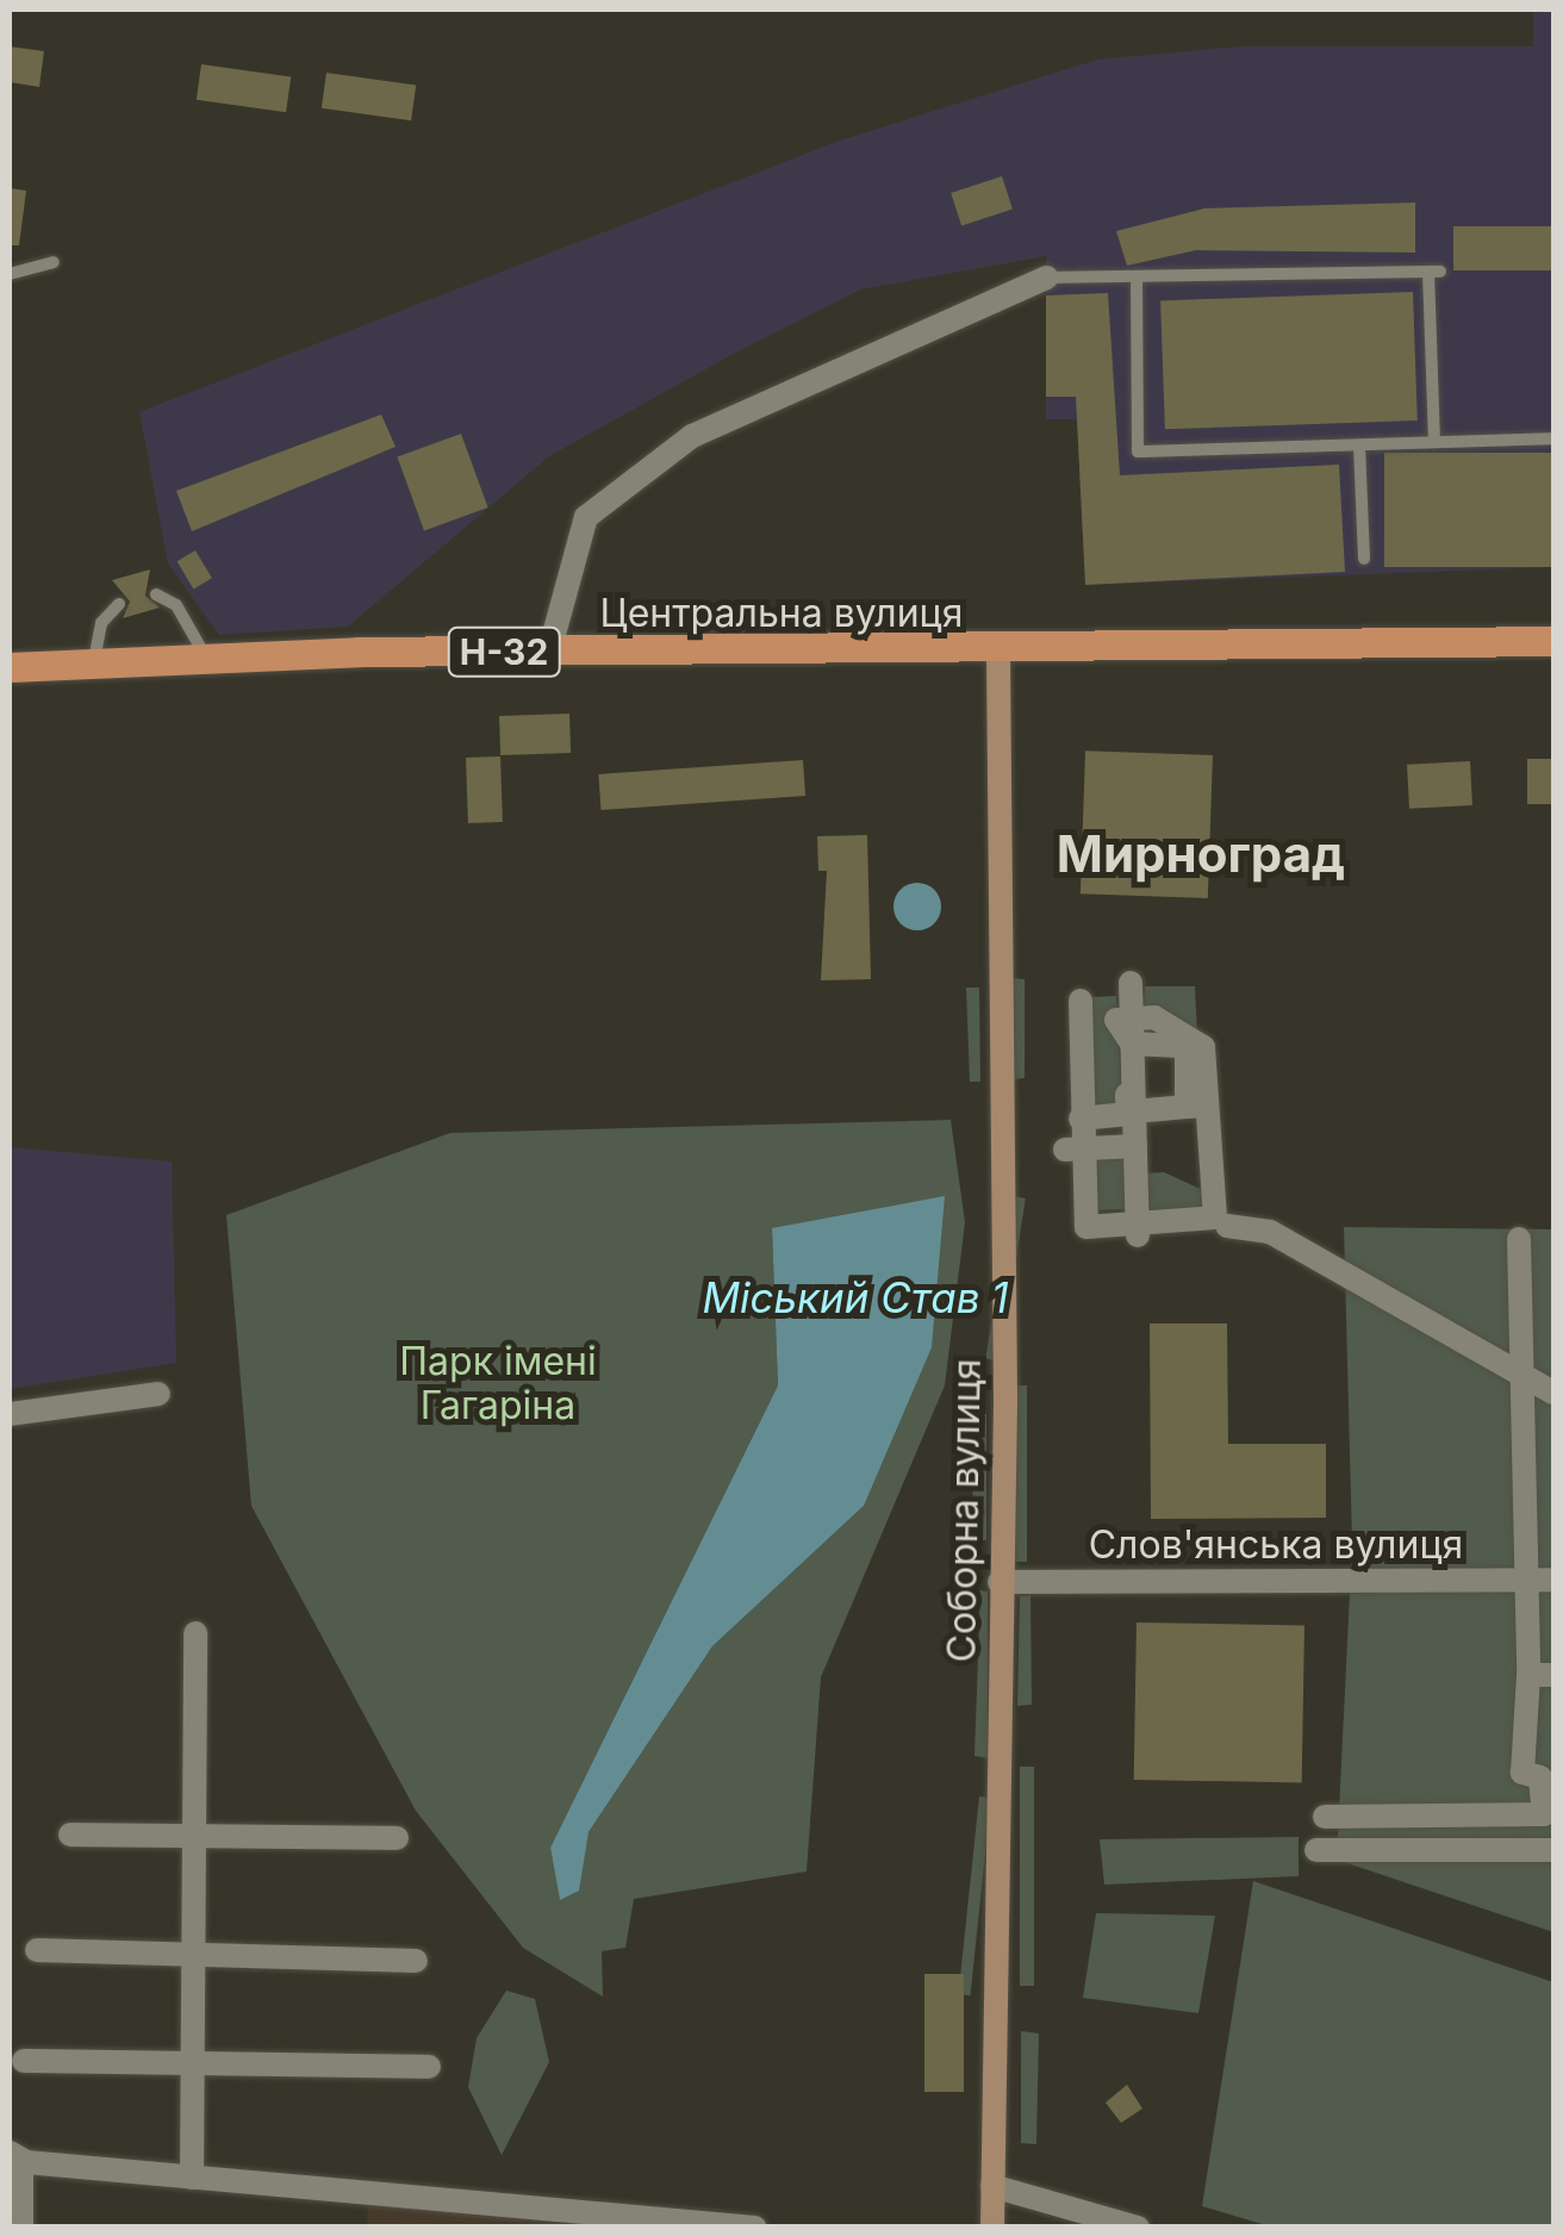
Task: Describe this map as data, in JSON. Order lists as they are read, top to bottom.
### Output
{
  "streets": {
    "main road": ["Центральна вулиця", "Н-32"],
    "street": ["Соборна вулиця", "Слов'янська вулиця"]
  },
  "crossings": [
    ["Центральна вулиця", "Соборна вулиця"],
    ["Соборна вулиця", "Слов'янська вулиця"]
  ],
  "districts": ["Мирноград"],
  "water": ["Міський Став 1"],
  "parks": ["Парк імені Гагаріна"]
}
